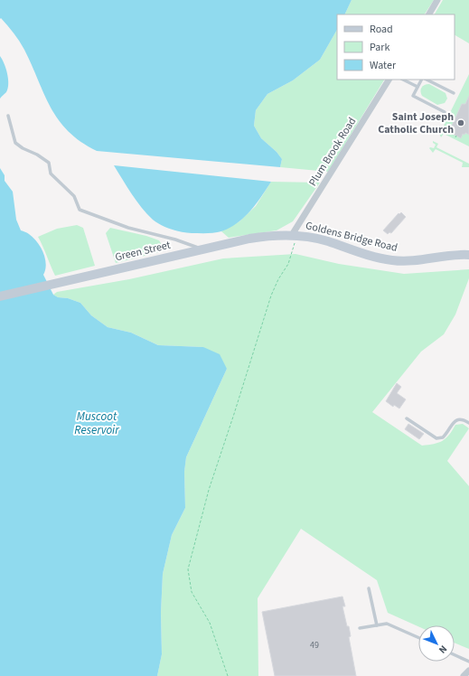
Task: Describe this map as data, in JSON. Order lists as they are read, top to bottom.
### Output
{
  "streets": {
    "main road": ["Goldens Bridge Road", "Green Street"],
    "street": ["Plum Brook Road"]
  },
  "crossings": [
    ["Plum Brook Road", "Goldens Bridge Road"],
    ["Plum Brook Road", "Green Street"],
    ["Goldens Bridge Road", "Green Street"]
  ],
  "water": ["Muscoot Reservoir"],
  "places": ["Saint Joseph Catholic Church"],
  "house_numbers": ["49"],
  "legend": ["Road", "Park", "Water"],
  "north": "bottom right"
}
